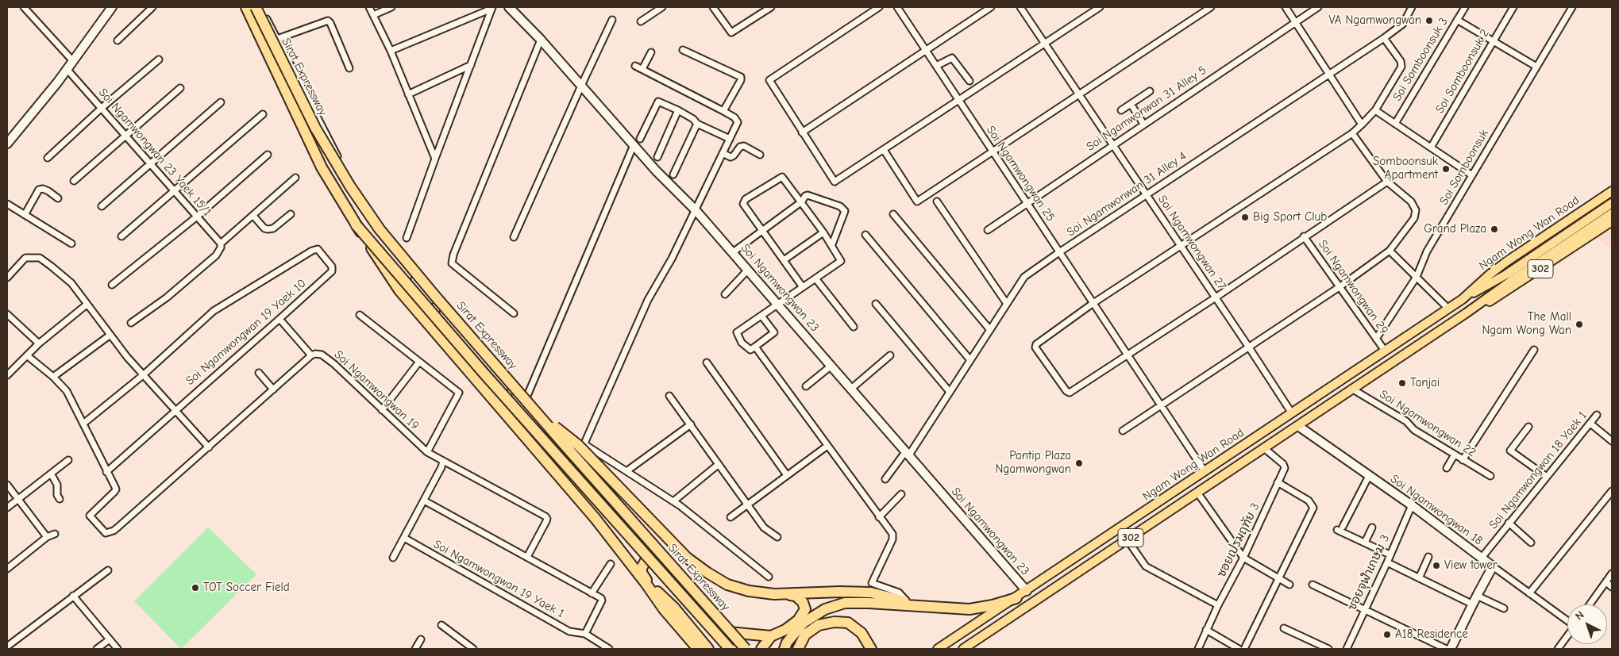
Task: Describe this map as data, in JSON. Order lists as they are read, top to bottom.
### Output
{
  "streets": {
    "highway": ["Sirat Expressway"],
    "main road": ["Ngam Wong Wan Road", "302"],
    "street": [
      "Soi Somboonsuk 3",
      "Soi Somboonsuk 2",
      "Soi Ngamwonwan 31 Alley 5",
      "Soi Ngamwongwan 23 Yaek 15/1",
      "Soi Somboonsuk",
      "Soi Ngamwongwan 25",
      "Soi Ngamwonwan 31 Alley 4",
      "Soi Ngamwongwan 27",
      "Soi Ngamwongwan 29",
      "Soi Ngamwongwan 23",
      "Soi Ngamwongwan 19 Yaek 10",
      "Soi Ngamwongwan 19",
      "Soi Ngamwongwan 22",
      "Soi Ngamwongwan 18 Yaek 1",
      "Soi Ngamwongwan 18",
      "ซอยเปรมฤทัย 3",
      "ซอยจุฬาเกษม 3",
      "Soi Ngamwongwan 19 Yaek 1"
    ]
  },
  "crossings": [
    ["Soi Ngamwonwan 31 Alley 5", "Soi Ngamwongwan 25"],
    ["Soi Ngamwonwan 31 Alley 5", "Soi Ngamwongwan 27"],
    ["Soi Somboonsuk", "Soi Ngamwongwan 29"],
    ["Soi Ngamwongwan 25", "Soi Ngamwonwan 31 Alley 4"],
    ["Soi Ngamwongwan 25", "Ngam Wong Wan Road"],
    ["Soi Ngamwonwan 31 Alley 4", "Soi Ngamwongwan 27"],
    ["Soi Ngamwonwan 31 Alley 4", "Soi Ngamwongwan 23"],
    ["Ngam Wong Wan Road", "Soi Ngamwongwan 27"],
    ["Ngam Wong Wan Road", "Soi Ngamwongwan 29"],
    ["Ngam Wong Wan Road", "Soi Ngamwongwan 23"],
    ["Ngam Wong Wan Road", "Soi Ngamwongwan 22"],
    ["Ngam Wong Wan Road", "Soi Ngamwongwan 18"],
    ["Ngam Wong Wan Road", "ซอยเปรมฤทัย 3"],
    ["Soi Ngamwongwan 18 Yaek 1", "Soi Ngamwongwan 18"],
    ["Soi Ngamwongwan 18", "ซอยจุฬาเกษม 3"]
  ],
  "places": [
    "VA Ngamwongwan",
    "Somboonsuk Apartment",
    "Big Sport Club",
    "Grand Plaza",
    "The Mall Ngam Wong Wan",
    "Tanjai",
    "Pantip Plaza Ngamwongwan",
    "View tower",
    "TOT Soccer Field",
    "A18 Residence"
  ],
  "north": "top left"
}
